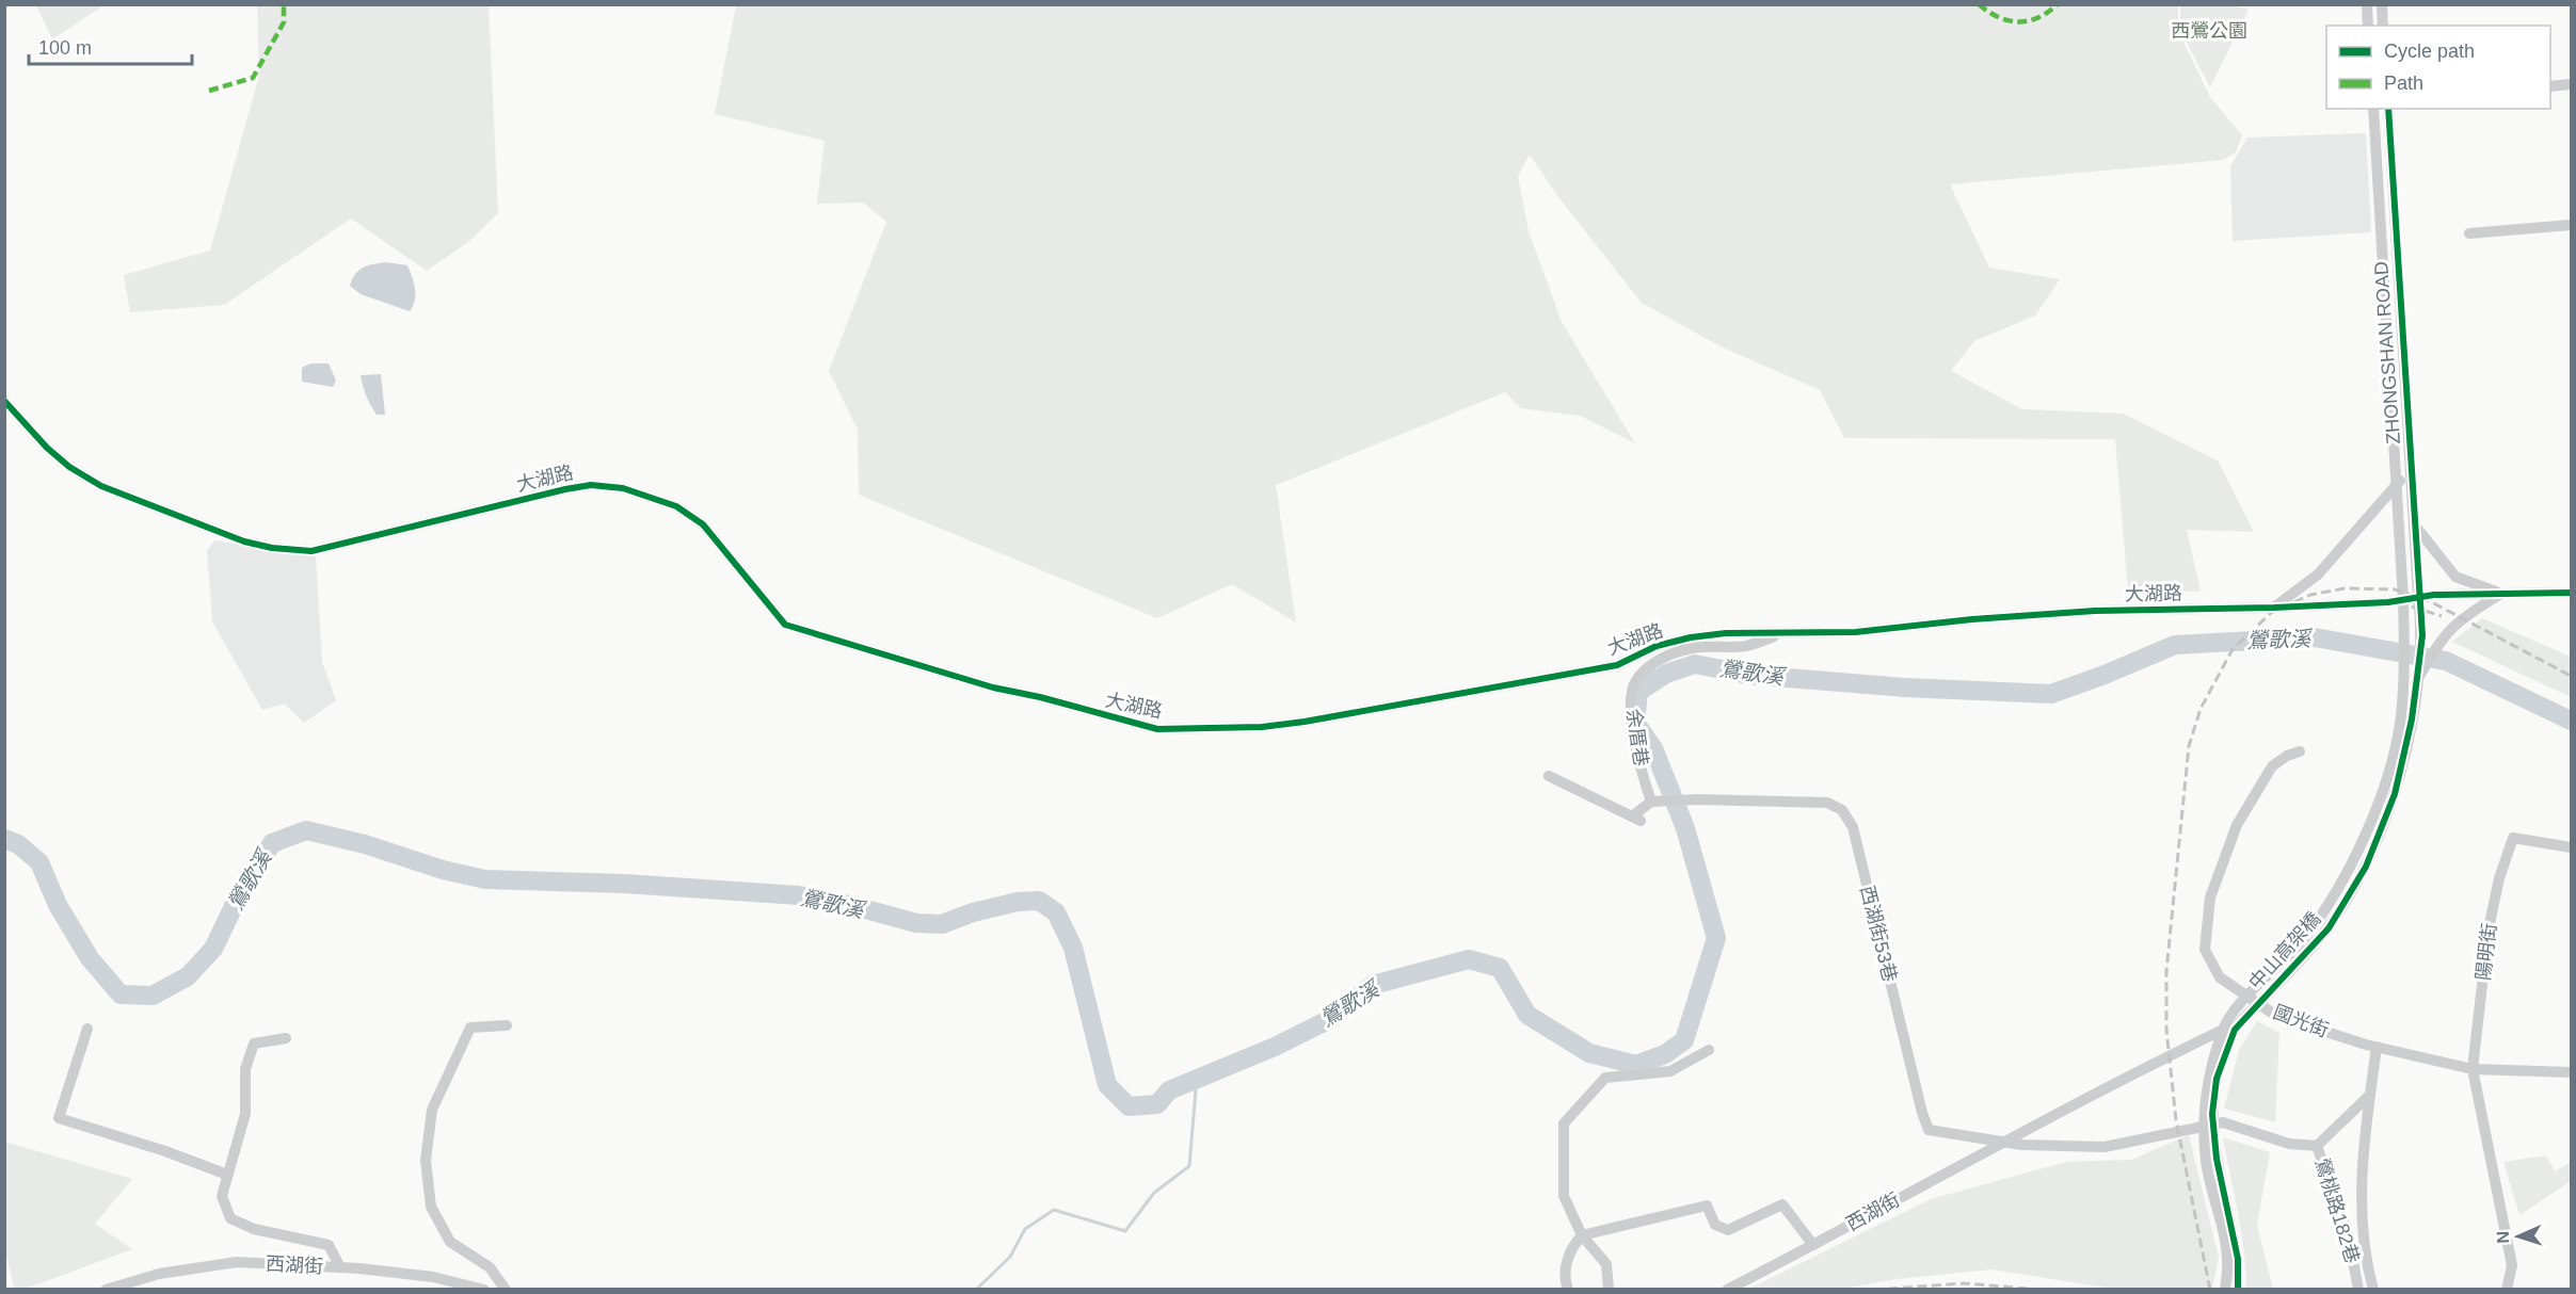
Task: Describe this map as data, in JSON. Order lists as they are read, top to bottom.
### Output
{
  "streets": {
    "street": [
      "ZHONGSHAN ROAD",
      "大湖路",
      "余厝巷",
      "西湖街53巷",
      "中山高架橋",
      "陽明街",
      "國光街",
      "鶯桃路182巷",
      "西湖街"
    ]
  },
  "crossings": [
    ["ZHONGSHAN ROAD", "大湖路"],
    ["ZHONGSHAN ROAD", "中山高架橋"],
    ["大湖路", "余厝巷"],
    ["大湖路", "中山高架橋"],
    ["余厝巷", "西湖街53巷"],
    ["西湖街53巷", "鶯桃路182巷"],
    ["西湖街53巷", "西湖街"],
    ["中山高架橋", "西湖街"],
    ["陽明街", "國光街"],
    ["鶯桃路182巷", "西湖街"]
  ],
  "water": ["鶯歌溪"],
  "parks": ["西鶯公園"],
  "legend": ["Cycle path", "Path"],
  "scale_bar": "100 m",
  "north": "left"
}
